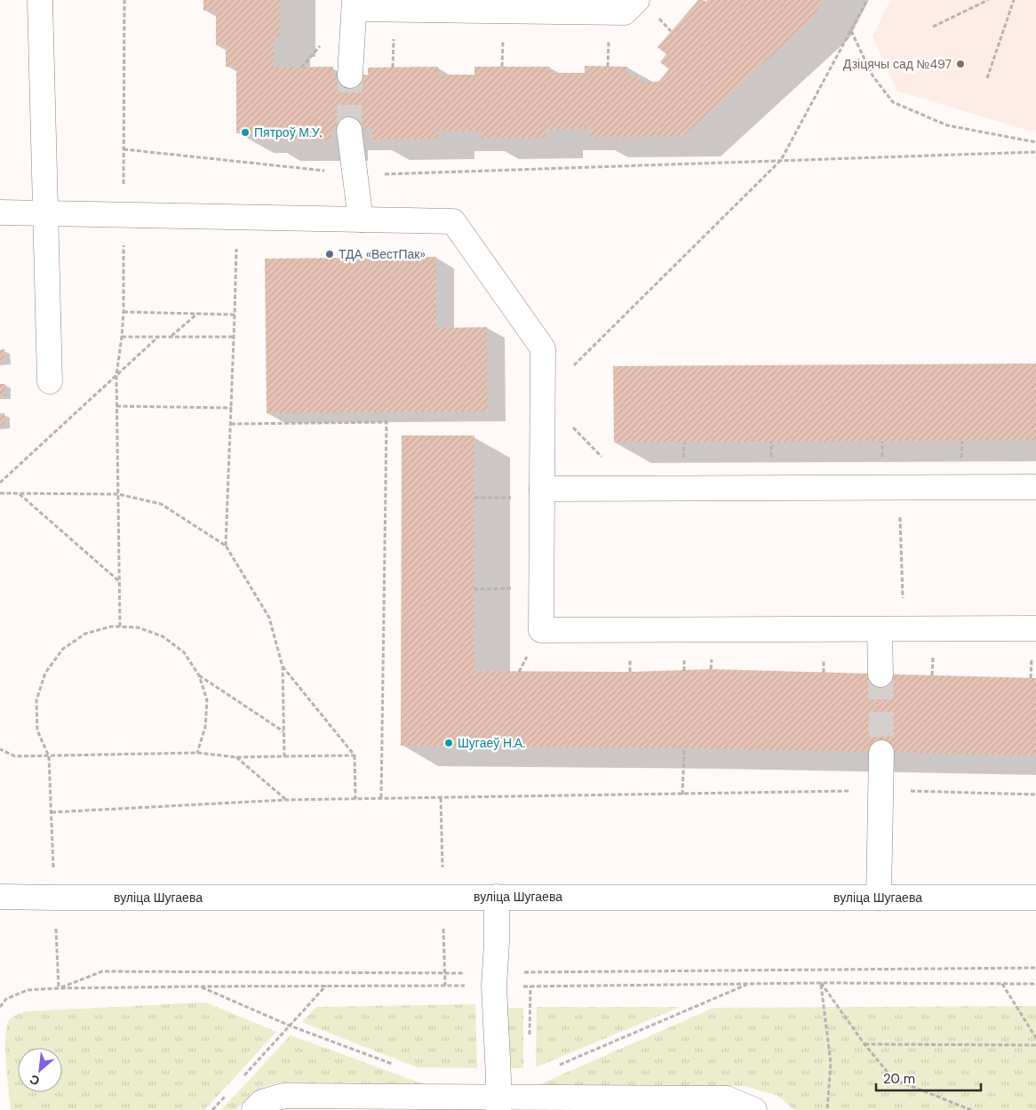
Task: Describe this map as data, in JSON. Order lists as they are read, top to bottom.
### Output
{
  "streets": {
    "street": ["вуліца Шугаева"]
  },
  "places": [
    "Дзіцячы сад №497",
    "Пятроў М.У.",
    "ТДА «ВестПак»",
    "Шугаеў Н.А."
  ],
  "scale_bar": "20 m",
  "north": "bottom left"
}
